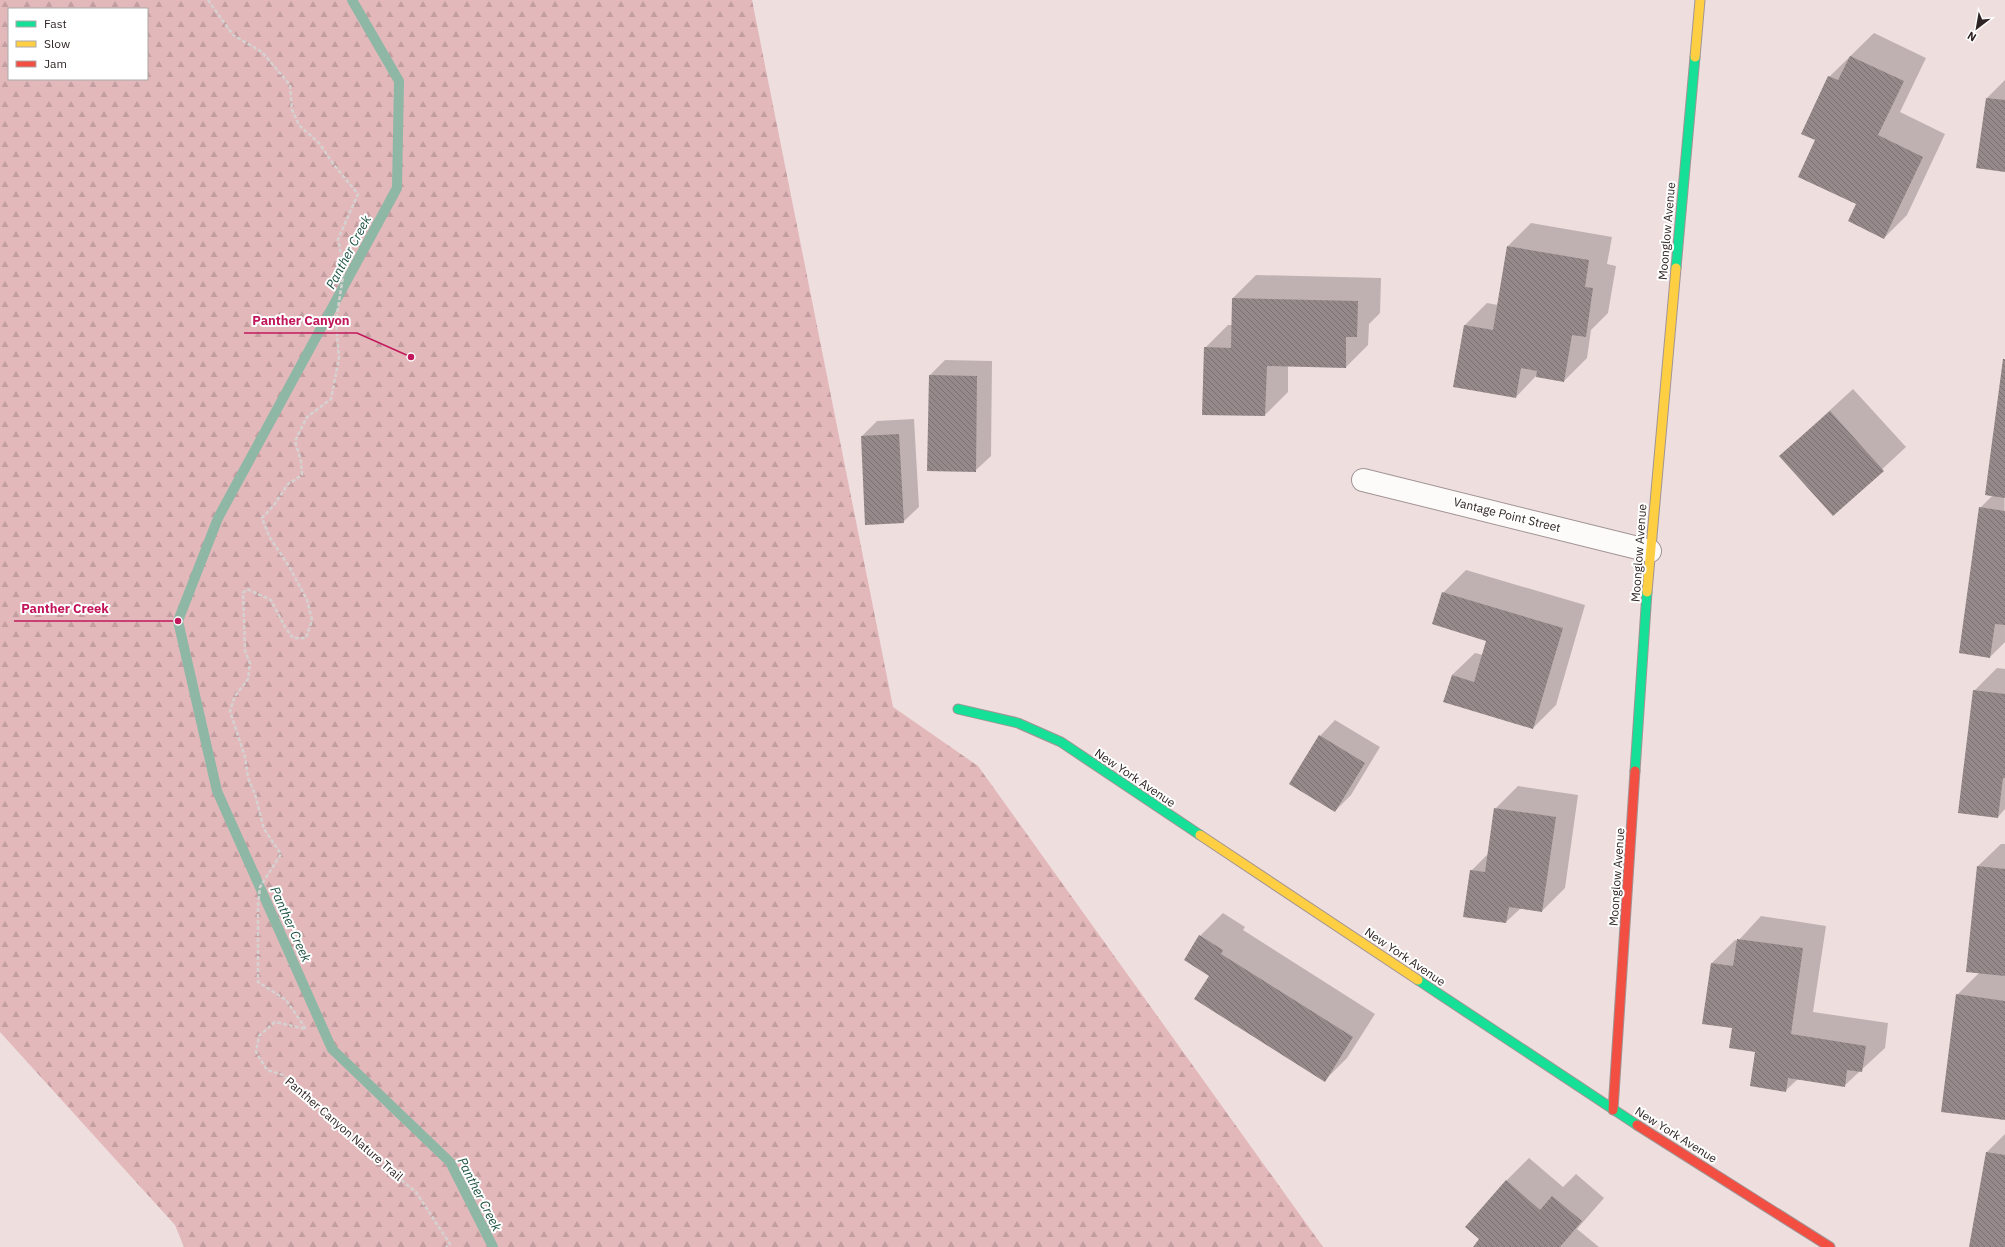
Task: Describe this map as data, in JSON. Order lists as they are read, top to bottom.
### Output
{
  "streets": {
    "street": ["Moonglow Avenue", "Vantage Point Street", "New York Avenue"],
    "path": ["Panther Canyon Nature Trail"]
  },
  "crossings": [
    ["Moonglow Avenue", "Vantage Point Street"],
    ["Moonglow Avenue", "New York Avenue"]
  ],
  "water": ["Panther Creek"],
  "places": ["Panther Canyon", "Panther Creek"],
  "legend": ["Fast", "Slow", "Jam"],
  "north": "bottom left"
}
